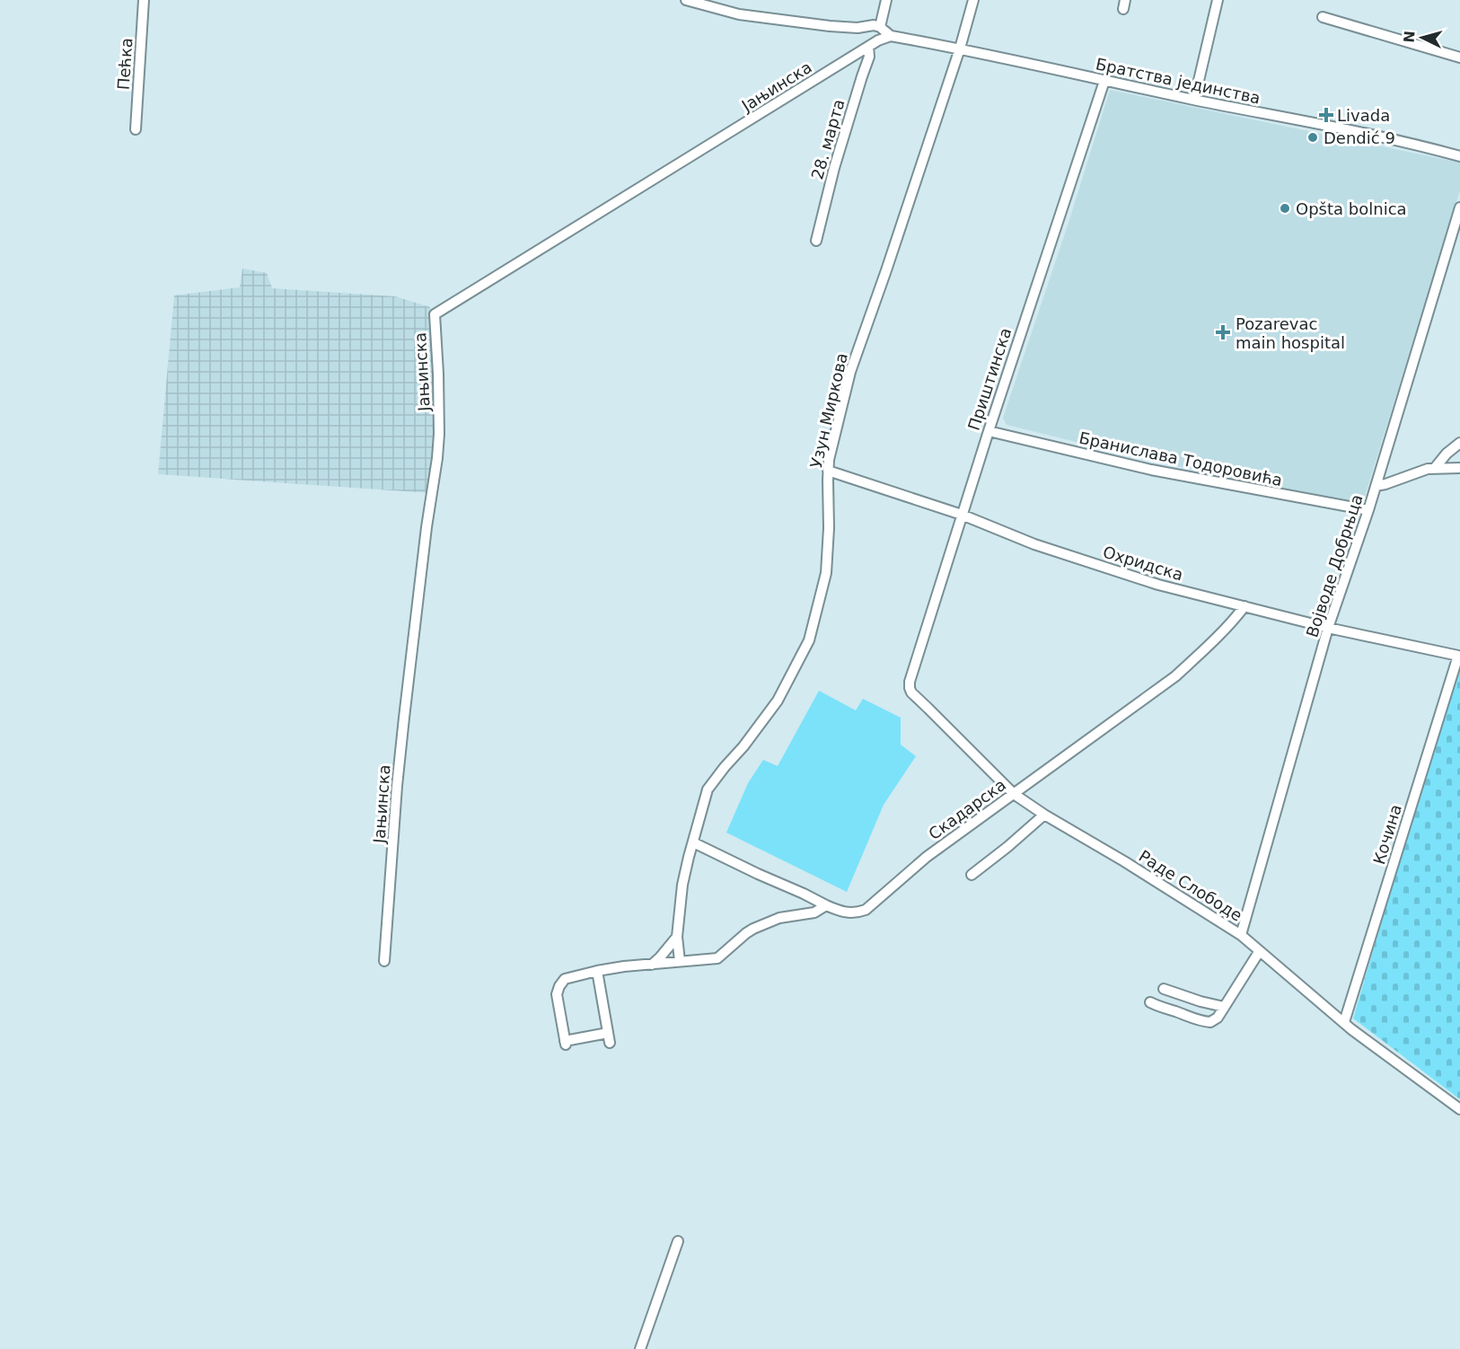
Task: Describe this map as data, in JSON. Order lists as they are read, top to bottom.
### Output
{
  "streets": {
    "street": [
      "Пећка",
      "Братства јединства",
      "Јањинска",
      "28. марта",
      "Приштинска",
      "Узун Миркова",
      "Бранислава Тодоровића",
      "Охридска",
      "Војводе Добрњца",
      "Скадарска",
      "Кочина",
      "Раде Слободе"
    ]
  },
  "crossings": [
    ["Братства јединства", "Јањинска"],
    ["Братства јединства", "Приштинска"],
    ["Братства јединства", "Узун Миркова"],
    ["Јањинска", "28. марта"],
    ["Приштинска", "Бранислава Тодоровића"],
    ["Приштинска", "Охридска"],
    ["Приштинска", "Раде Слободе"],
    ["Узун Миркова", "Охридска"],
    ["Узун Миркова", "Скадарска"],
    ["Бранислава Тодоровића", "Војводе Добрњца"],
    ["Охридска", "Војводе Добрњца"],
    ["Охридска", "Скадарска"],
    ["Охридска", "Кочина"],
    ["Војводе Добрњца", "Раде Слободе"],
    ["Скадарска", "Раде Слободе"],
    ["Кочина", "Раде Слободе"]
  ],
  "places": {
    "health": ["Livada", "Pozarevac main hospital"],
    "other": ["Dendić 9", "Opšta bolnica"]
  },
  "north": "left"
}
